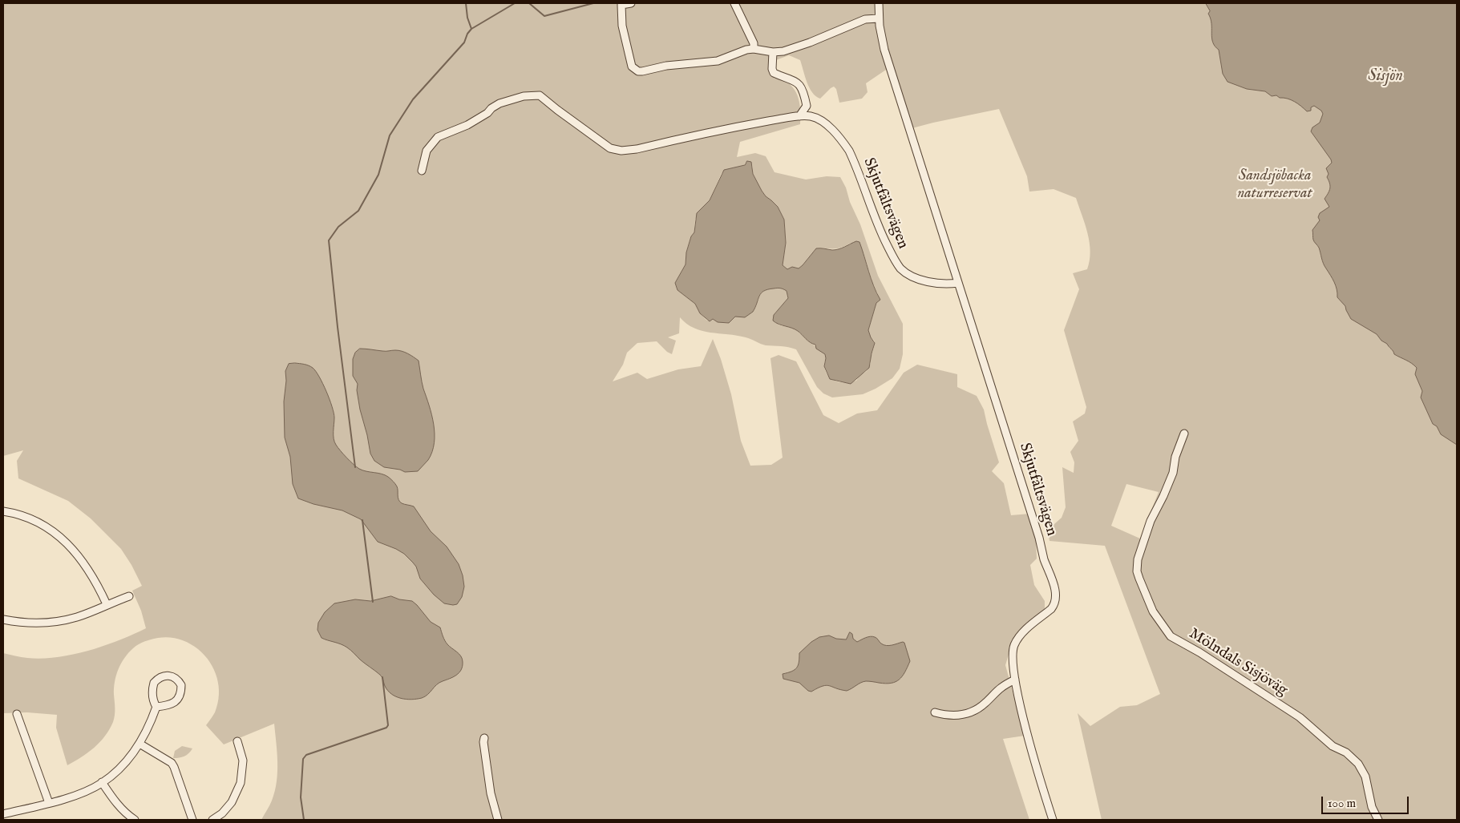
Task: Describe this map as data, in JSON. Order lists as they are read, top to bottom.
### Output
{
  "streets": {
    "street": ["Skjutfältsvägen", "Mölndals Sisjöväg"]
  },
  "water": ["Sisjön"],
  "parks": ["Sandsjöbacka naturreservat"],
  "scale_bar": "100 m"
}
